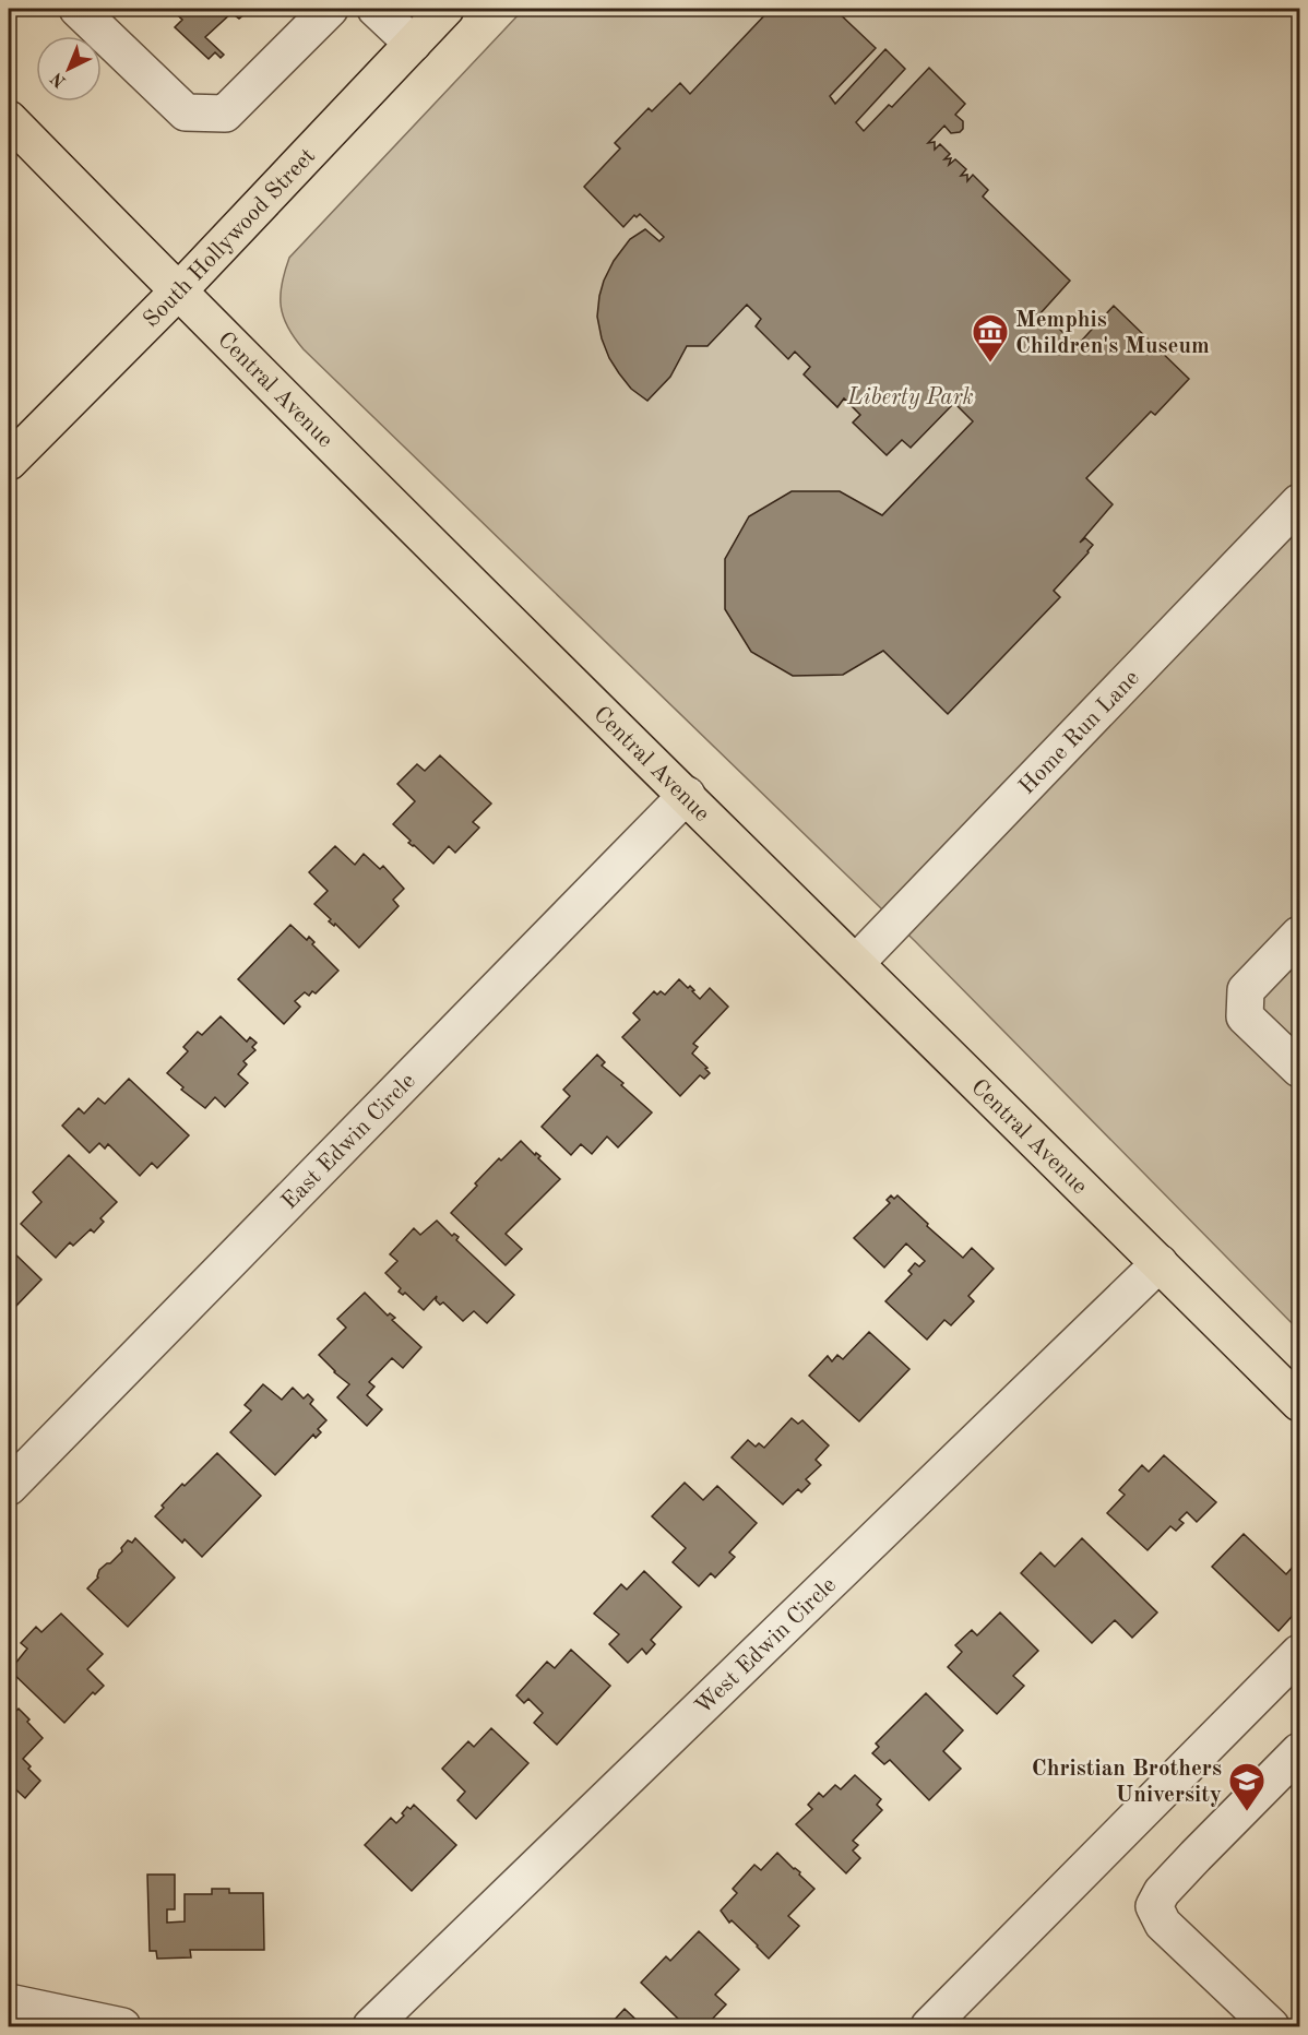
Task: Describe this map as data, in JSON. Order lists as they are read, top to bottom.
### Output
{
  "streets": {
    "main road": ["South Hollywood Street", "Central Avenue"],
    "street": ["Home Run Lane", "East Edwin Circle", "West Edwin Circle"]
  },
  "crossings": [
    ["South Hollywood Street", "Central Avenue"],
    ["Central Avenue", "Home Run Lane"],
    ["Central Avenue", "East Edwin Circle"],
    ["Central Avenue", "West Edwin Circle"]
  ],
  "parks": ["Liberty Park"],
  "places": {
    "museum": ["Memphis Children's Museum"],
    "school or university": ["Christian Brothers University"]
  },
  "north": "bottom left"
}
